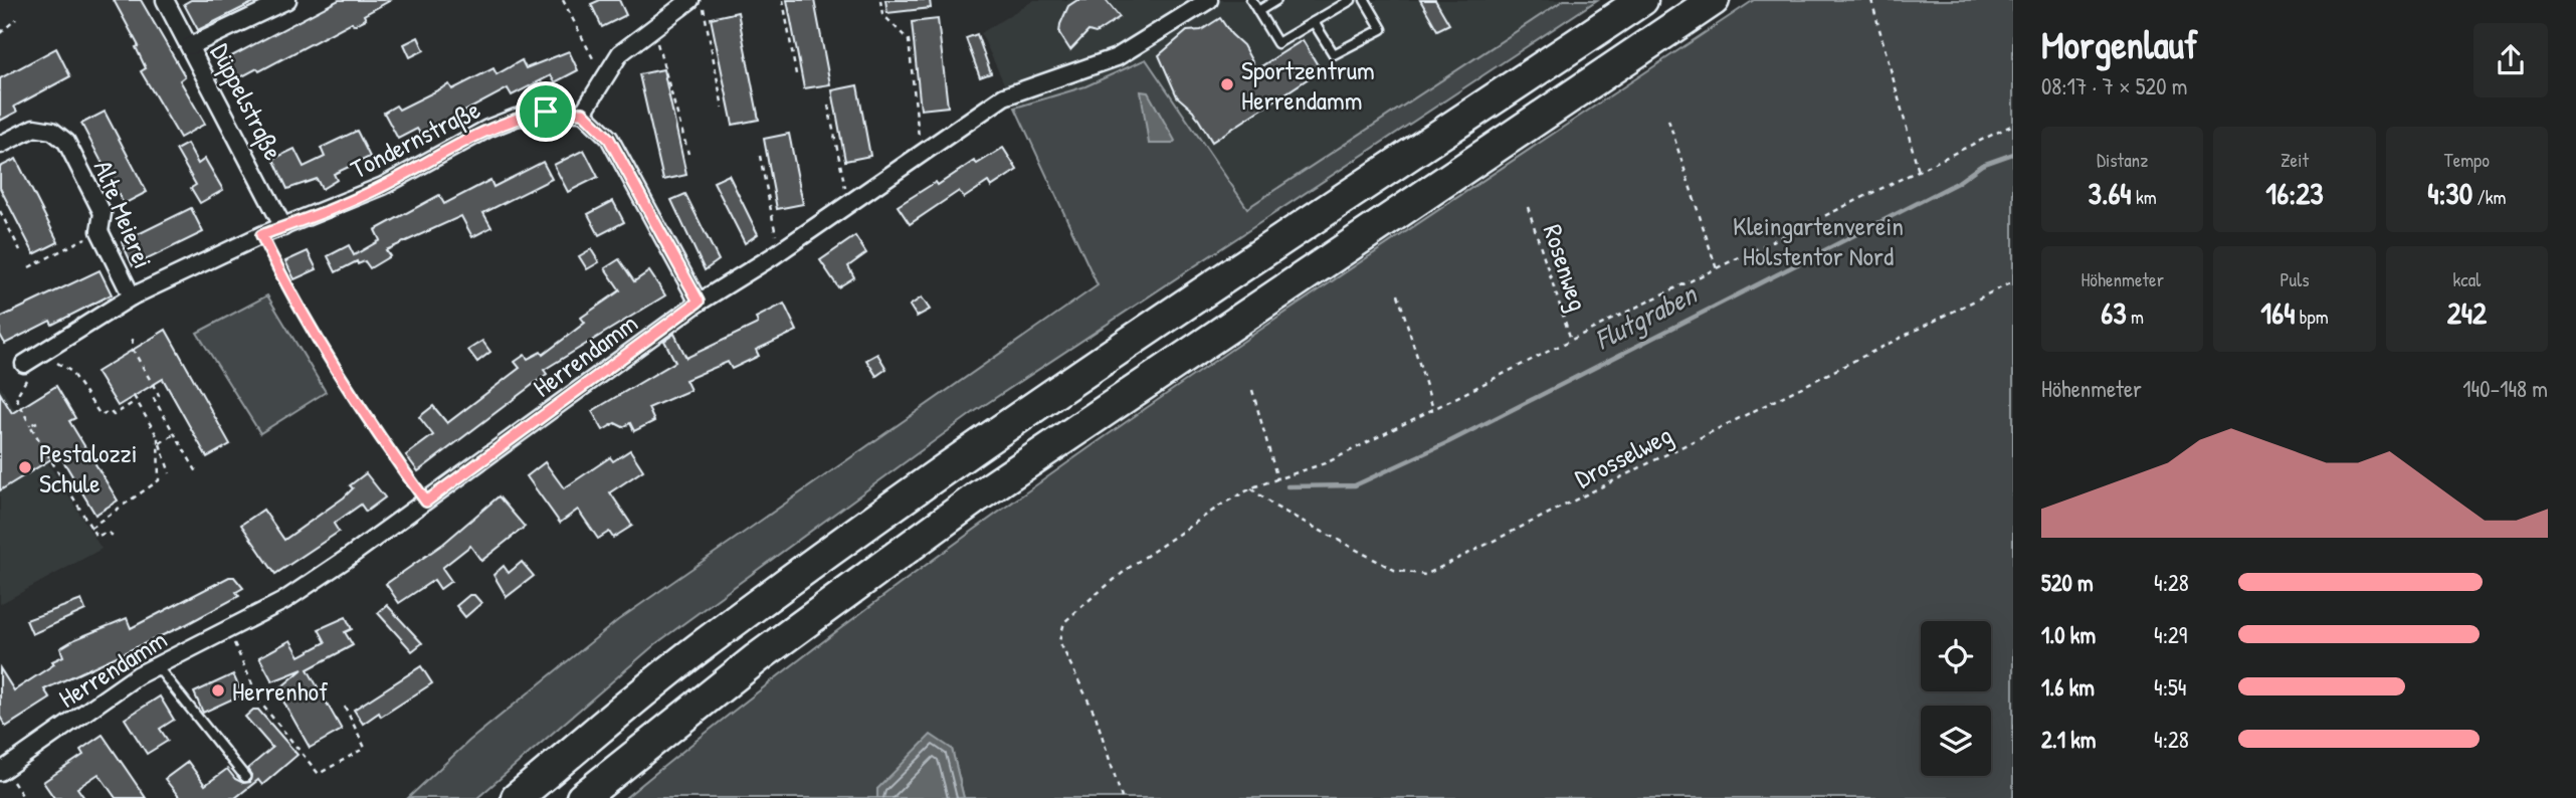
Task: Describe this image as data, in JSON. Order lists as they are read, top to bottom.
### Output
{
  "streets": {
    "street": [
      "Düppelstraße",
      "Tondernstraße",
      "Alte Meierei",
      "Herrendamm"
    ],
    "path": ["Rosenweg", "Drosselweg"]
  },
  "crossings": [
    ["Düppelstraße", "Tondernstraße"],
    ["Düppelstraße", "Alte Meierei"],
    ["Tondernstraße", "Alte Meierei"]
  ],
  "water": ["Flutgraben"],
  "parks": ["Kleingartenverein Holstentor Nord"],
  "places": ["Sportzentrum Herrendamm", "Pestalozzi Schule", "Herrenhof"],
  "page": {
    "heading": ["Morgenlauf", "08:17 · 7 × 520 m"],
    "stats": [
      ["Distanz", "3.64 km"],
      ["Zeit", "16:23"],
      ["Tempo", "4:30 /km"],
      ["Höhenmeter", "63 m"],
      ["Puls", "164 bpm"],
      ["kcal", "242"]
    ],
    "chart": ["Höhenmeter", "140–148 m"],
    "list": [
      {
        "name": "520 m",
        "note": "4:28"
      },
      {
        "name": "1.0 km",
        "note": "4:29"
      },
      {
        "name": "1.6 km",
        "note": "4:54"
      },
      {
        "name": "2.1 km",
        "note": "4:28"
      }
    ]
  }
}
